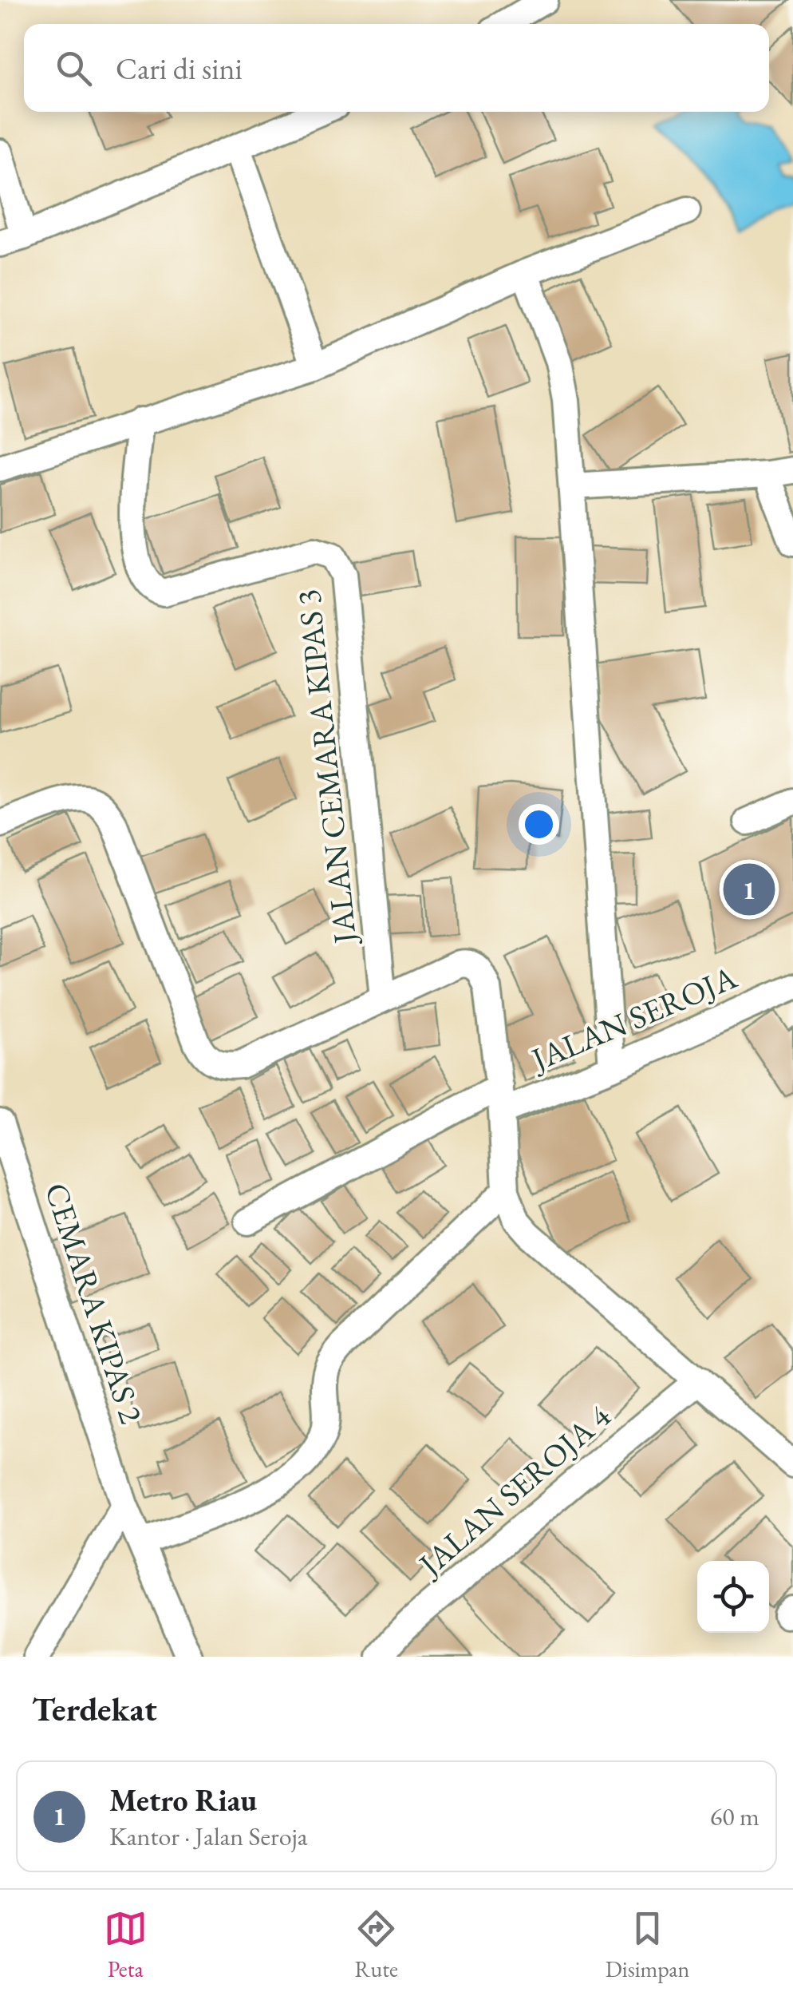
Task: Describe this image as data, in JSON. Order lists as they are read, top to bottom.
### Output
{
  "streets": {
    "street": [
      "JALAN CEMARA KIPAS 3",
      "JALAN SEROJA",
      "CEMARA KIPAS 2",
      "JALAN SEROJA 4"
    ]
  },
  "page": {
    "search": "Cari di sini",
    "pins": "1",
    "heading": "Terdekat",
    "list": [
      {
        "mark": "1",
        "name": "Metro Riau",
        "note": "Kantor · Jalan Seroja",
        "value": "60 m"
      }
    ],
    "nav": ["Peta", "Rute", "Disimpan"]
  }
}
